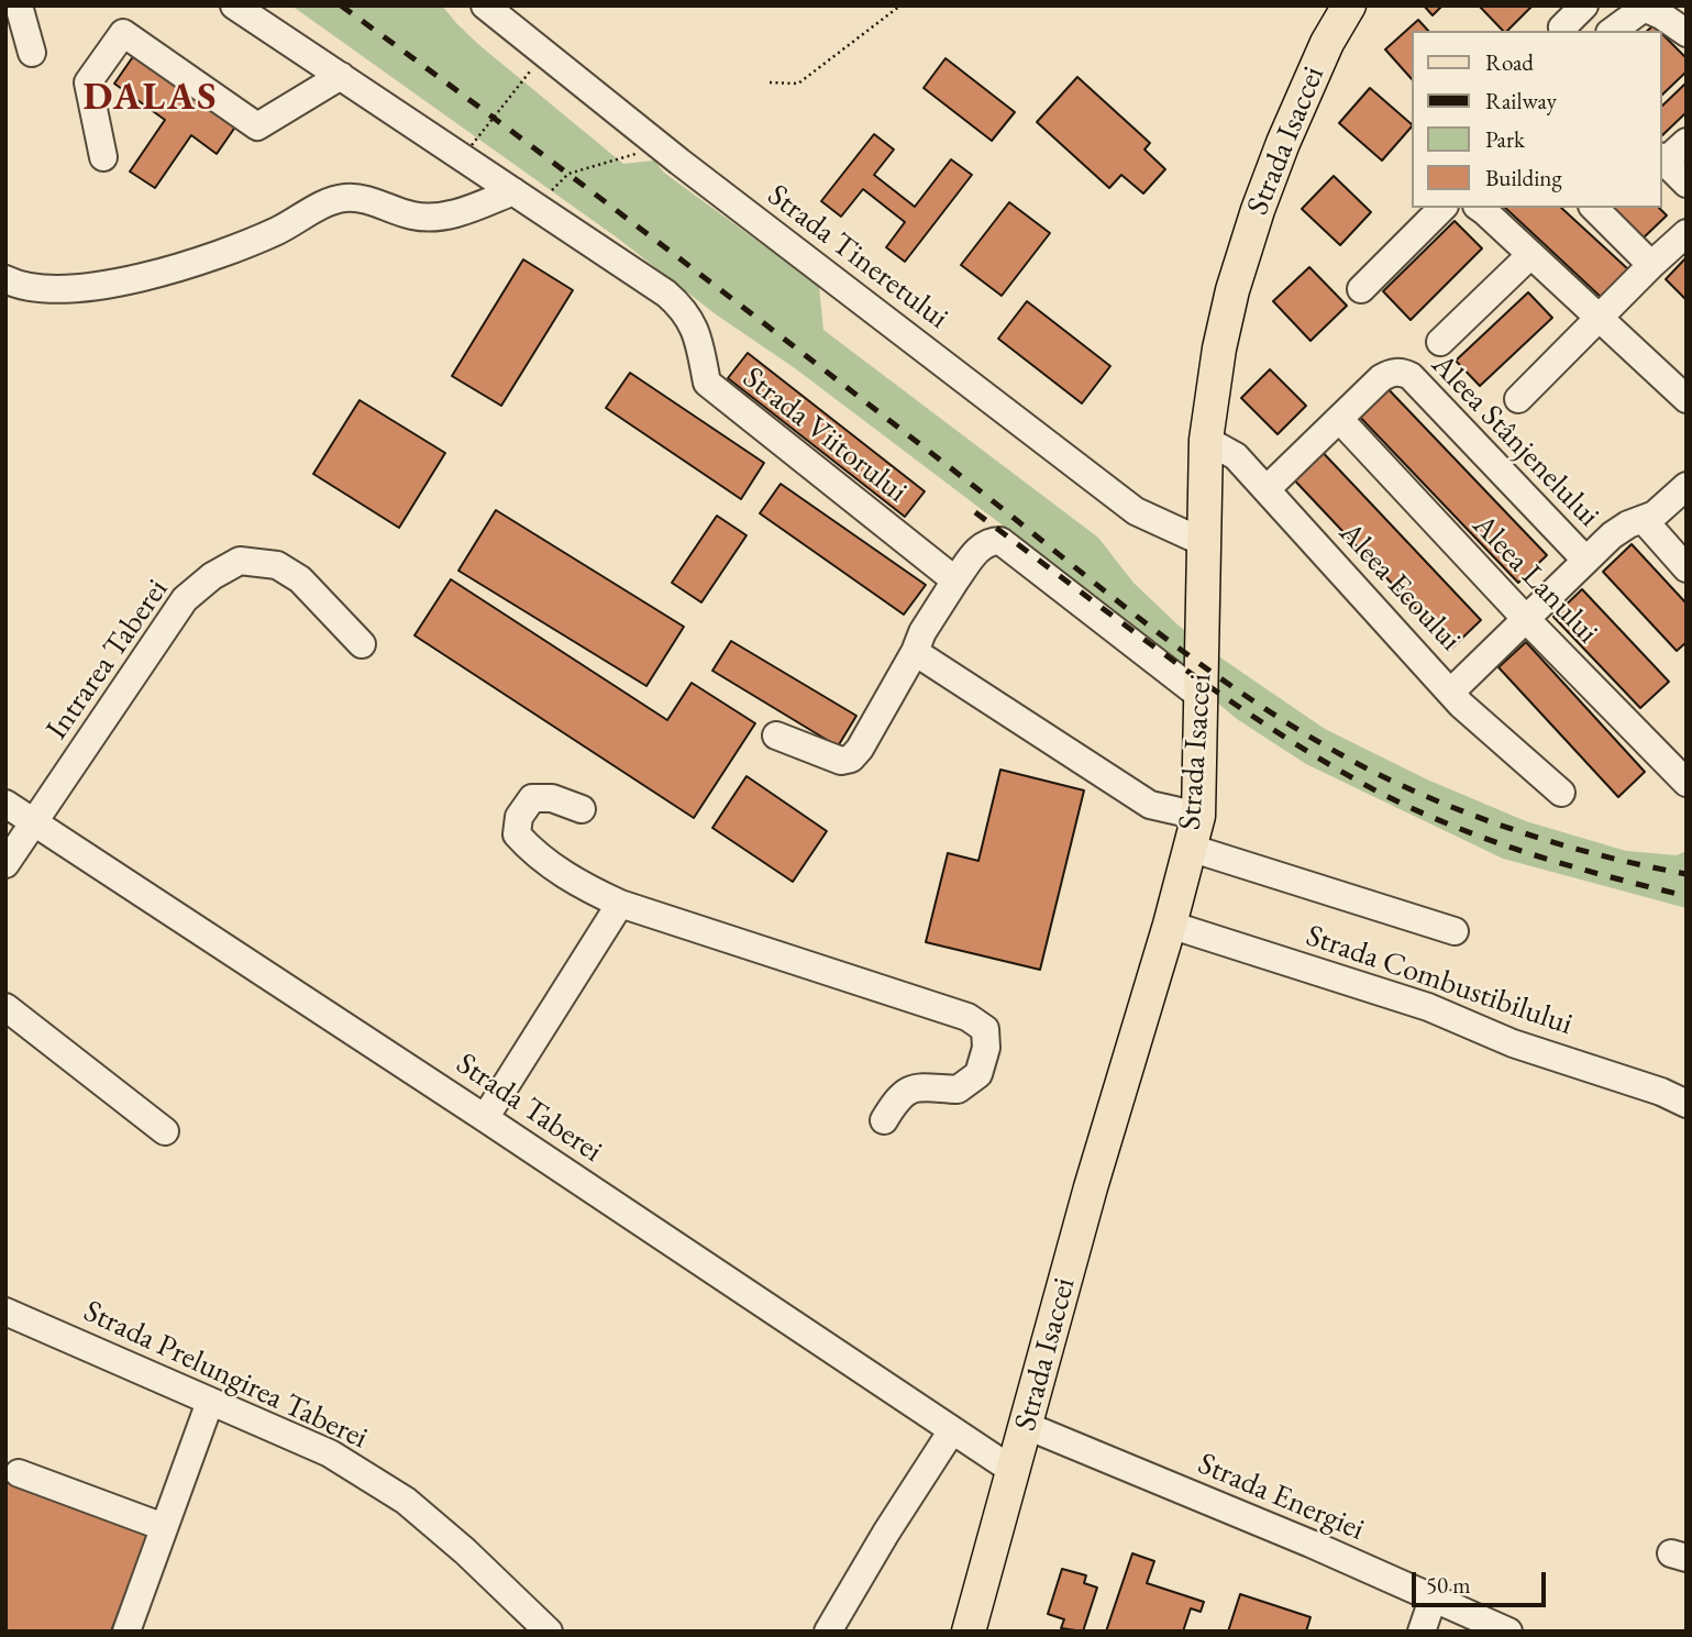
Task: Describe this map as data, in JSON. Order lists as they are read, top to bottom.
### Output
{
  "streets": {
    "main road": ["Strada Isaccei"],
    "street": [
      "Strada Tineretului",
      "Strada Viitorului",
      "Aleea Stânjenelului",
      "Aleea Lanului",
      "Aleea Ecoului",
      "Intrarea Taberei",
      "Strada Combustibilului",
      "Strada Taberei",
      "Strada Prelungirea Taberei",
      "Strada Energiei"
    ]
  },
  "crossings": [
    ["Strada Isaccei", "Strada Tineretului"],
    ["Strada Isaccei", "Aleea Ecoului"],
    ["Strada Isaccei", "Strada Combustibilului"],
    ["Strada Isaccei", "Strada Taberei"],
    ["Strada Isaccei", "Strada Energiei"],
    ["Aleea Stânjenelului", "Aleea Lanului"],
    ["Aleea Stânjenelului", "Aleea Ecoului"],
    ["Aleea Lanului", "Aleea Ecoului"],
    ["Intrarea Taberei", "Strada Taberei"]
  ],
  "districts": ["DALAS"],
  "legend": [
    "Road",
    "Railway",
    "Park",
    "Building"
  ],
  "scale_bar": "50 m"
}
